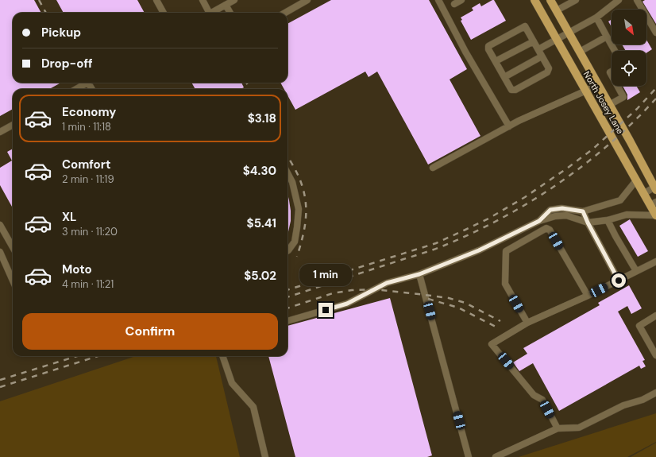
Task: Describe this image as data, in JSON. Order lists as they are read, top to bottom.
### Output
{
  "streets": {
    "main road": ["North Josey Lane"]
  },
  "north": "bottom right",
  "page": {
    "banner": ["Pickup", "Drop-off"],
    "list": [
      {
        "name": "Economy",
        "note": "1 min · 11:18",
        "value": "$3.18"
      },
      {
        "name": "Comfort",
        "note": "2 min · 11:19",
        "value": "$4.30"
      },
      {
        "name": "XL",
        "note": "3 min · 11:20",
        "value": "$5.41"
      },
      {
        "name": "Moto",
        "note": "4 min · 11:21",
        "value": "$5.02"
      }
    ],
    "bubble": "1 min",
    "buttons": "Confirm"
  }
}
